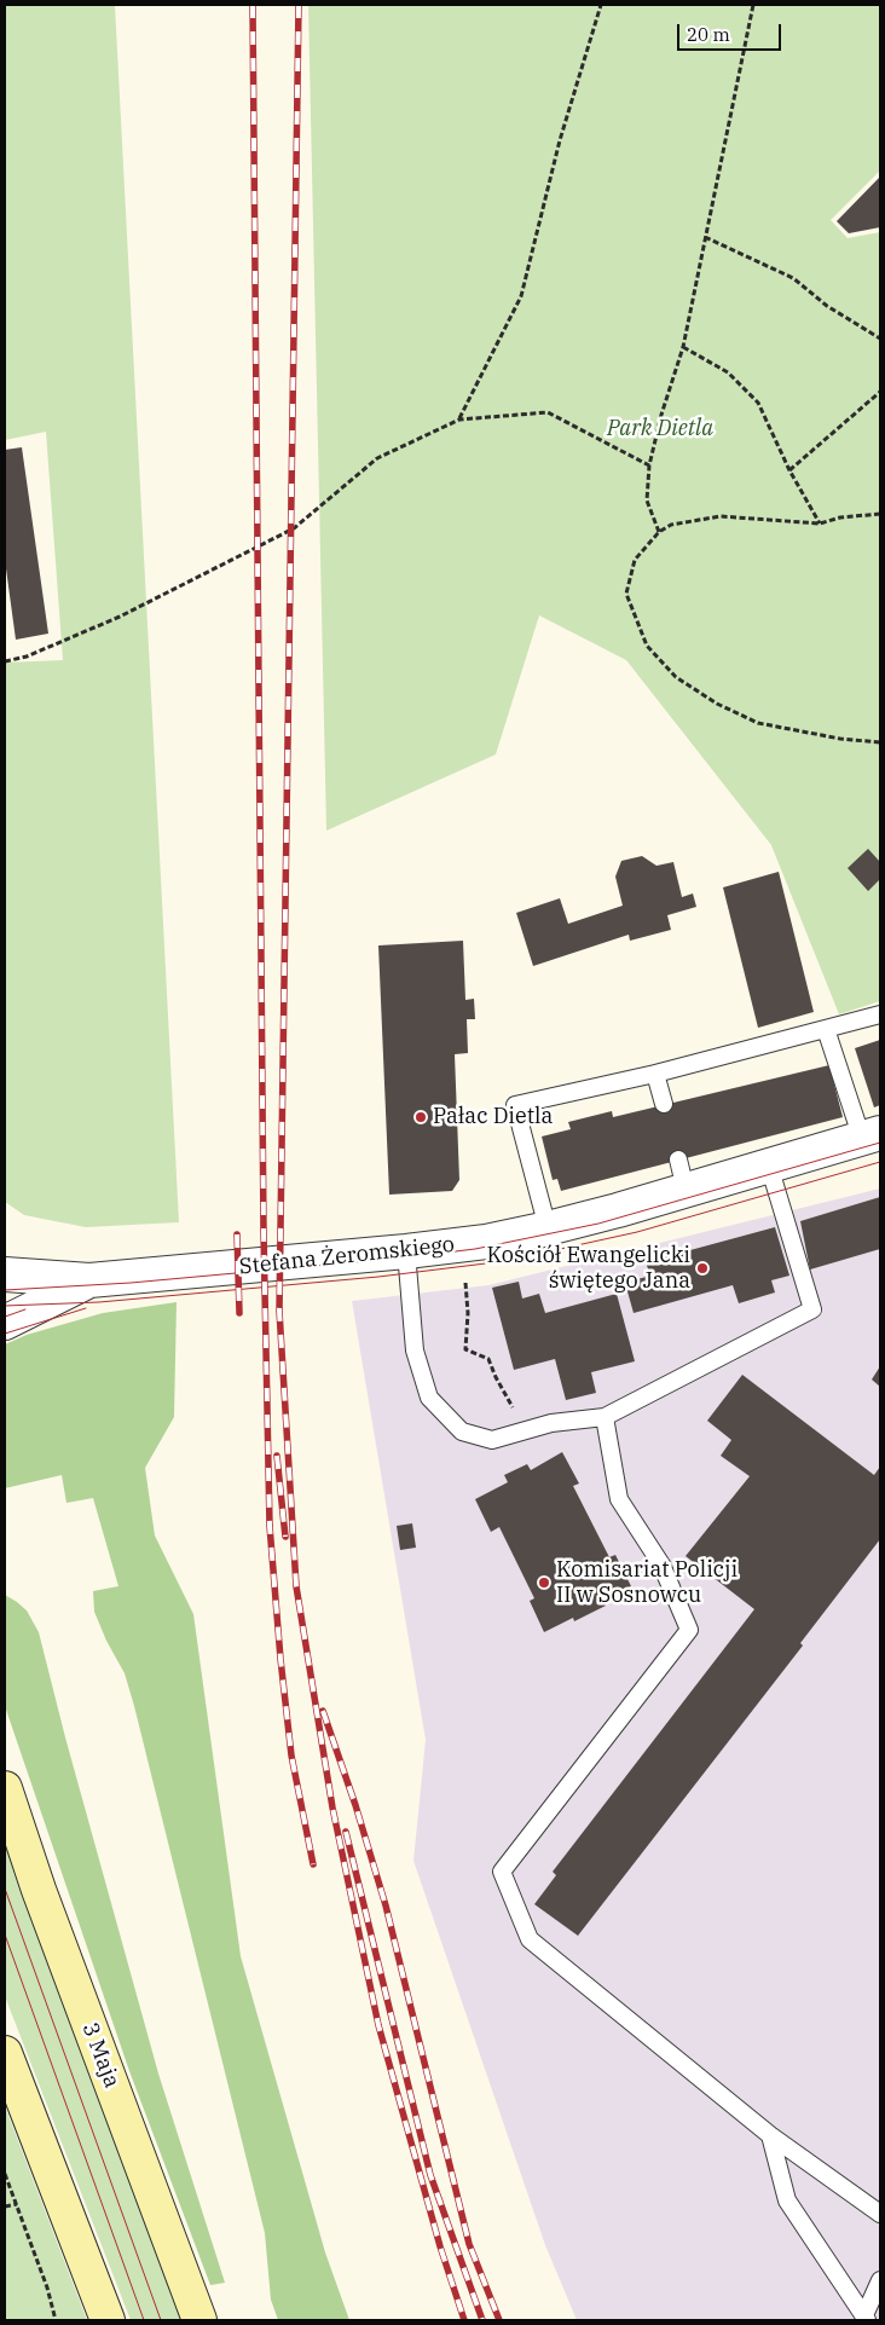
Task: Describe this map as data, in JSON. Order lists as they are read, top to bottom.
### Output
{
  "streets": {
    "main road": ["3 Maja"],
    "street": ["Stefana Żeromskiego"]
  },
  "parks": ["Park Dietla"],
  "places": ["Pałac Dietla", "Kościół Ewangelicki świętego Jana", "Komisariat Policji II w Sosnowcu"],
  "scale_bar": "20 m"
}
